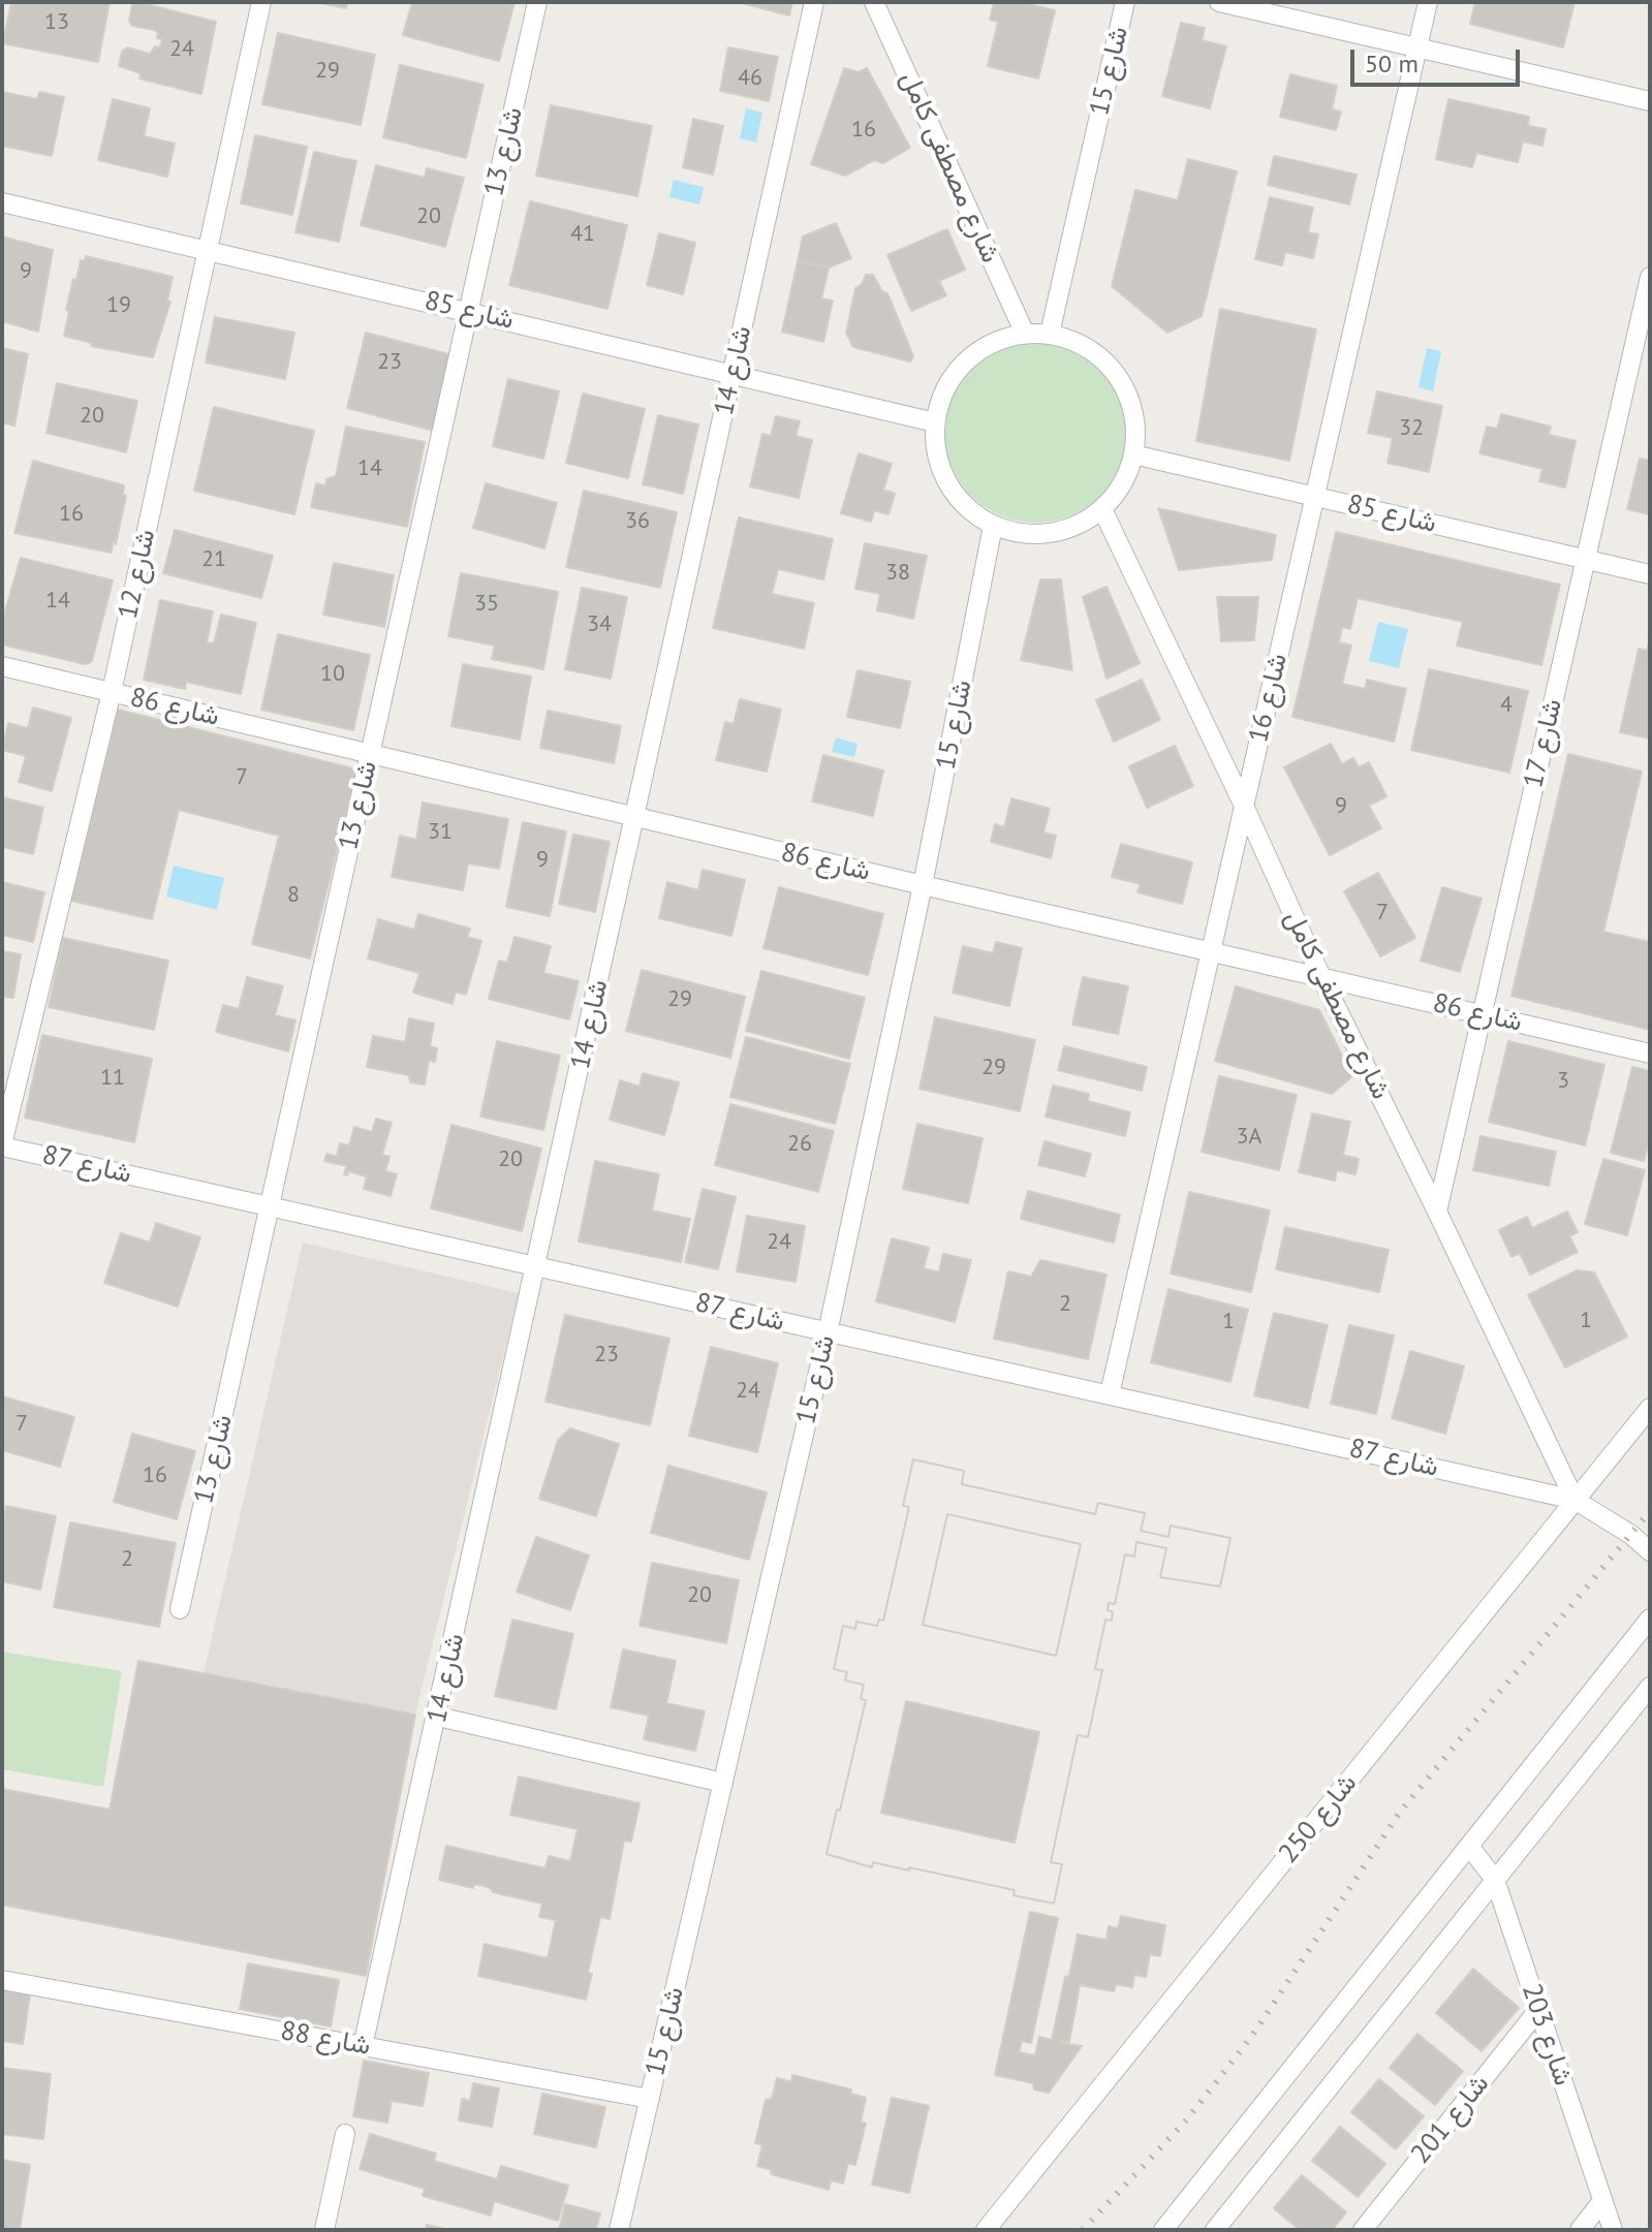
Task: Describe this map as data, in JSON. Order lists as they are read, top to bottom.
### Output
{
  "streets": {
    "street": [
      "شارع 15",
      "شارع 13",
      "شارع مصطفى كامل",
      "شارع 85",
      "شارع 14",
      "شارع 12",
      "شارع 16",
      "شارع 86",
      "شارع 17",
      "شارع 87",
      "شارع 250",
      "شارع 203",
      "شارع 88",
      "شارع 201"
    ]
  },
  "crossings": [
    ["شارع 15", "شارع مصطفى كامل"],
    ["شارع 15", "شارع 85"],
    ["شارع 15", "شارع 86"],
    ["شارع 15", "شارع 87"],
    ["شارع 15", "شارع 88"],
    ["شارع 13", "شارع 85"],
    ["شارع 13", "شارع 86"],
    ["شارع 13", "شارع 87"],
    ["شارع مصطفى كامل", "شارع 85"],
    ["شارع مصطفى كامل", "شارع 16"],
    ["شارع مصطفى كامل", "شارع 86"],
    ["شارع مصطفى كامل", "شارع 17"],
    ["شارع مصطفى كامل", "شارع 87"],
    ["شارع مصطفى كامل", "شارع 250"],
    ["شارع 85", "شارع 14"],
    ["شارع 85", "شارع 12"],
    ["شارع 85", "شارع 16"],
    ["شارع 85", "شارع 17"],
    ["شارع 14", "شارع 86"],
    ["شارع 14", "شارع 87"],
    ["شارع 14", "شارع 88"],
    ["شارع 12", "شارع 86"],
    ["شارع 12", "شارع 87"],
    ["شارع 16", "شارع 86"],
    ["شارع 16", "شارع 87"],
    ["شارع 86", "شارع 17"],
    ["شارع 87", "شارع 250"],
    ["شارع 203", "شارع 201"]
  ],
  "house_numbers": [
    "13",
    "24",
    "29",
    "46",
    "16",
    "20",
    "41",
    "9",
    "19",
    "23",
    "20",
    "32",
    "14",
    "16",
    "36",
    "21",
    "38",
    "14",
    "35",
    "34",
    "10",
    "4",
    "7",
    "9",
    "31",
    "9",
    "8",
    "7",
    "29",
    "29",
    "11",
    "3",
    "3A",
    "26",
    "20",
    "24",
    "2",
    "1",
    "1",
    "23",
    "24",
    "7",
    "16",
    "2",
    "20"
  ],
  "scale_bar": "50 m"
}
